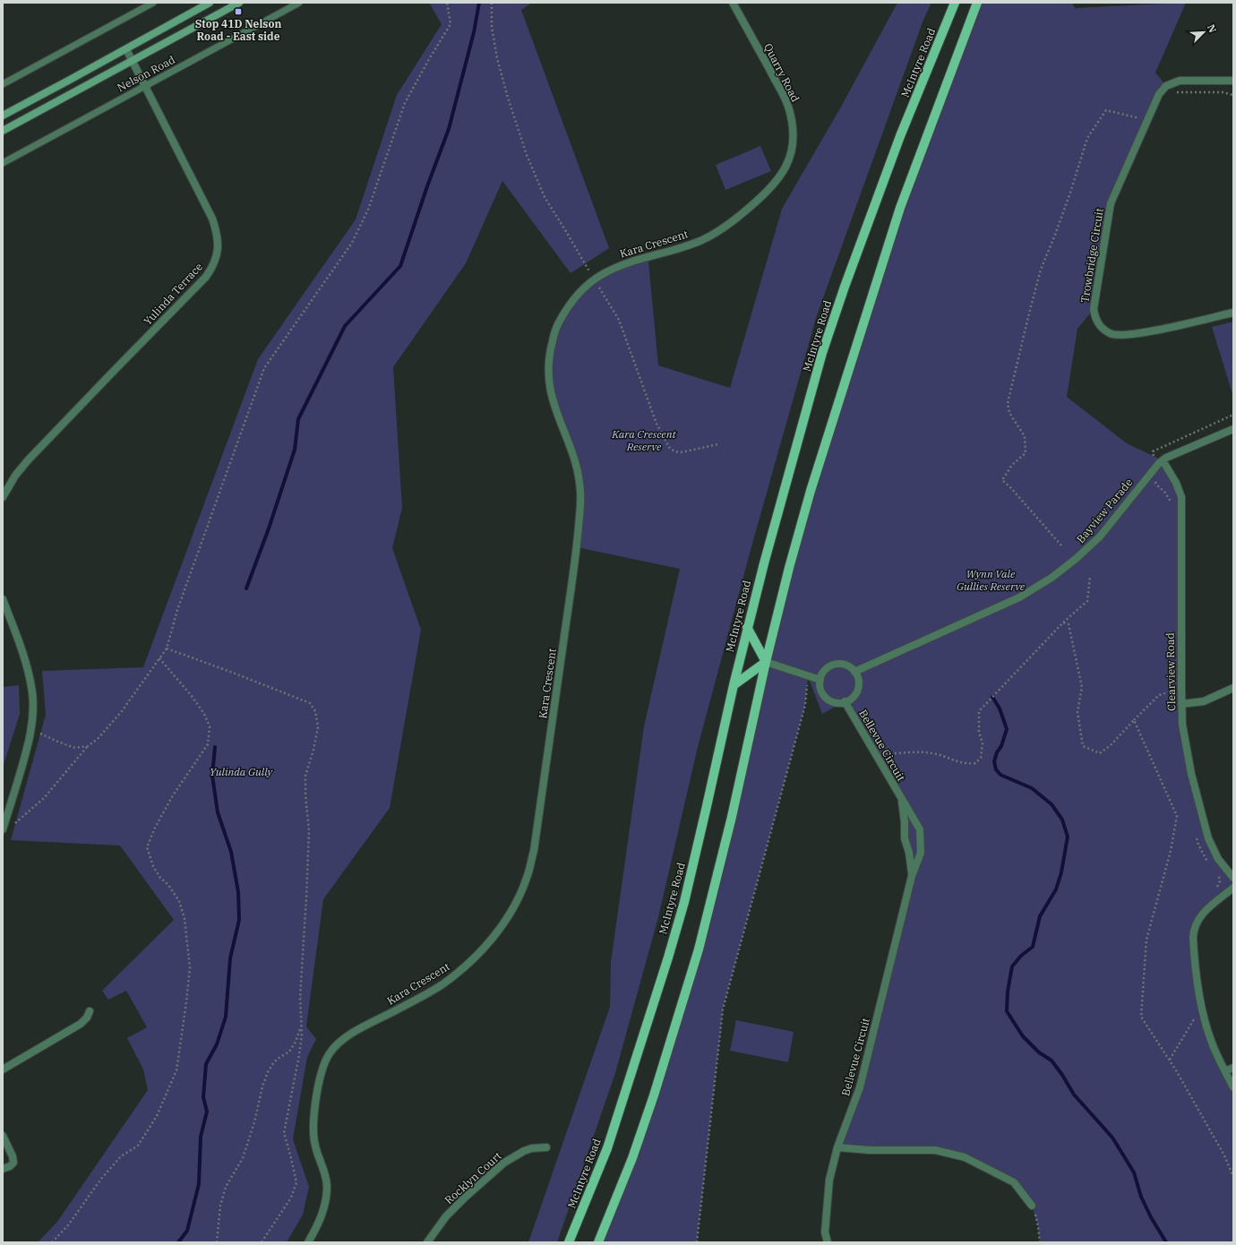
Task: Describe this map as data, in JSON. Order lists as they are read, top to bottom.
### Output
{
  "streets": {
    "main road": ["McIntyre Road", "Nelson Road"],
    "street": [
      "Quarry Road",
      "Kara Crescent",
      "Trowbridge Circuit",
      "Yulinda Terrace",
      "Bayview Parade",
      "Clearview Road",
      "Bellevue Circuit",
      "Rocklyn Court"
    ]
  },
  "crossings": [
    ["Quarry Road", "Kara Crescent"],
    ["Nelson Road", "Yulinda Terrace"],
    ["Bayview Parade", "Clearview Road"],
    ["Bayview Parade", "Bellevue Circuit"]
  ],
  "parks": ["Kara Crescent Reserve", "Wynn Vale Gullies Reserve", "Yulinda Gully"],
  "places": {
    "transit": ["Stop 41D Nelson Road - East side"]
  },
  "north": "top right"
}
